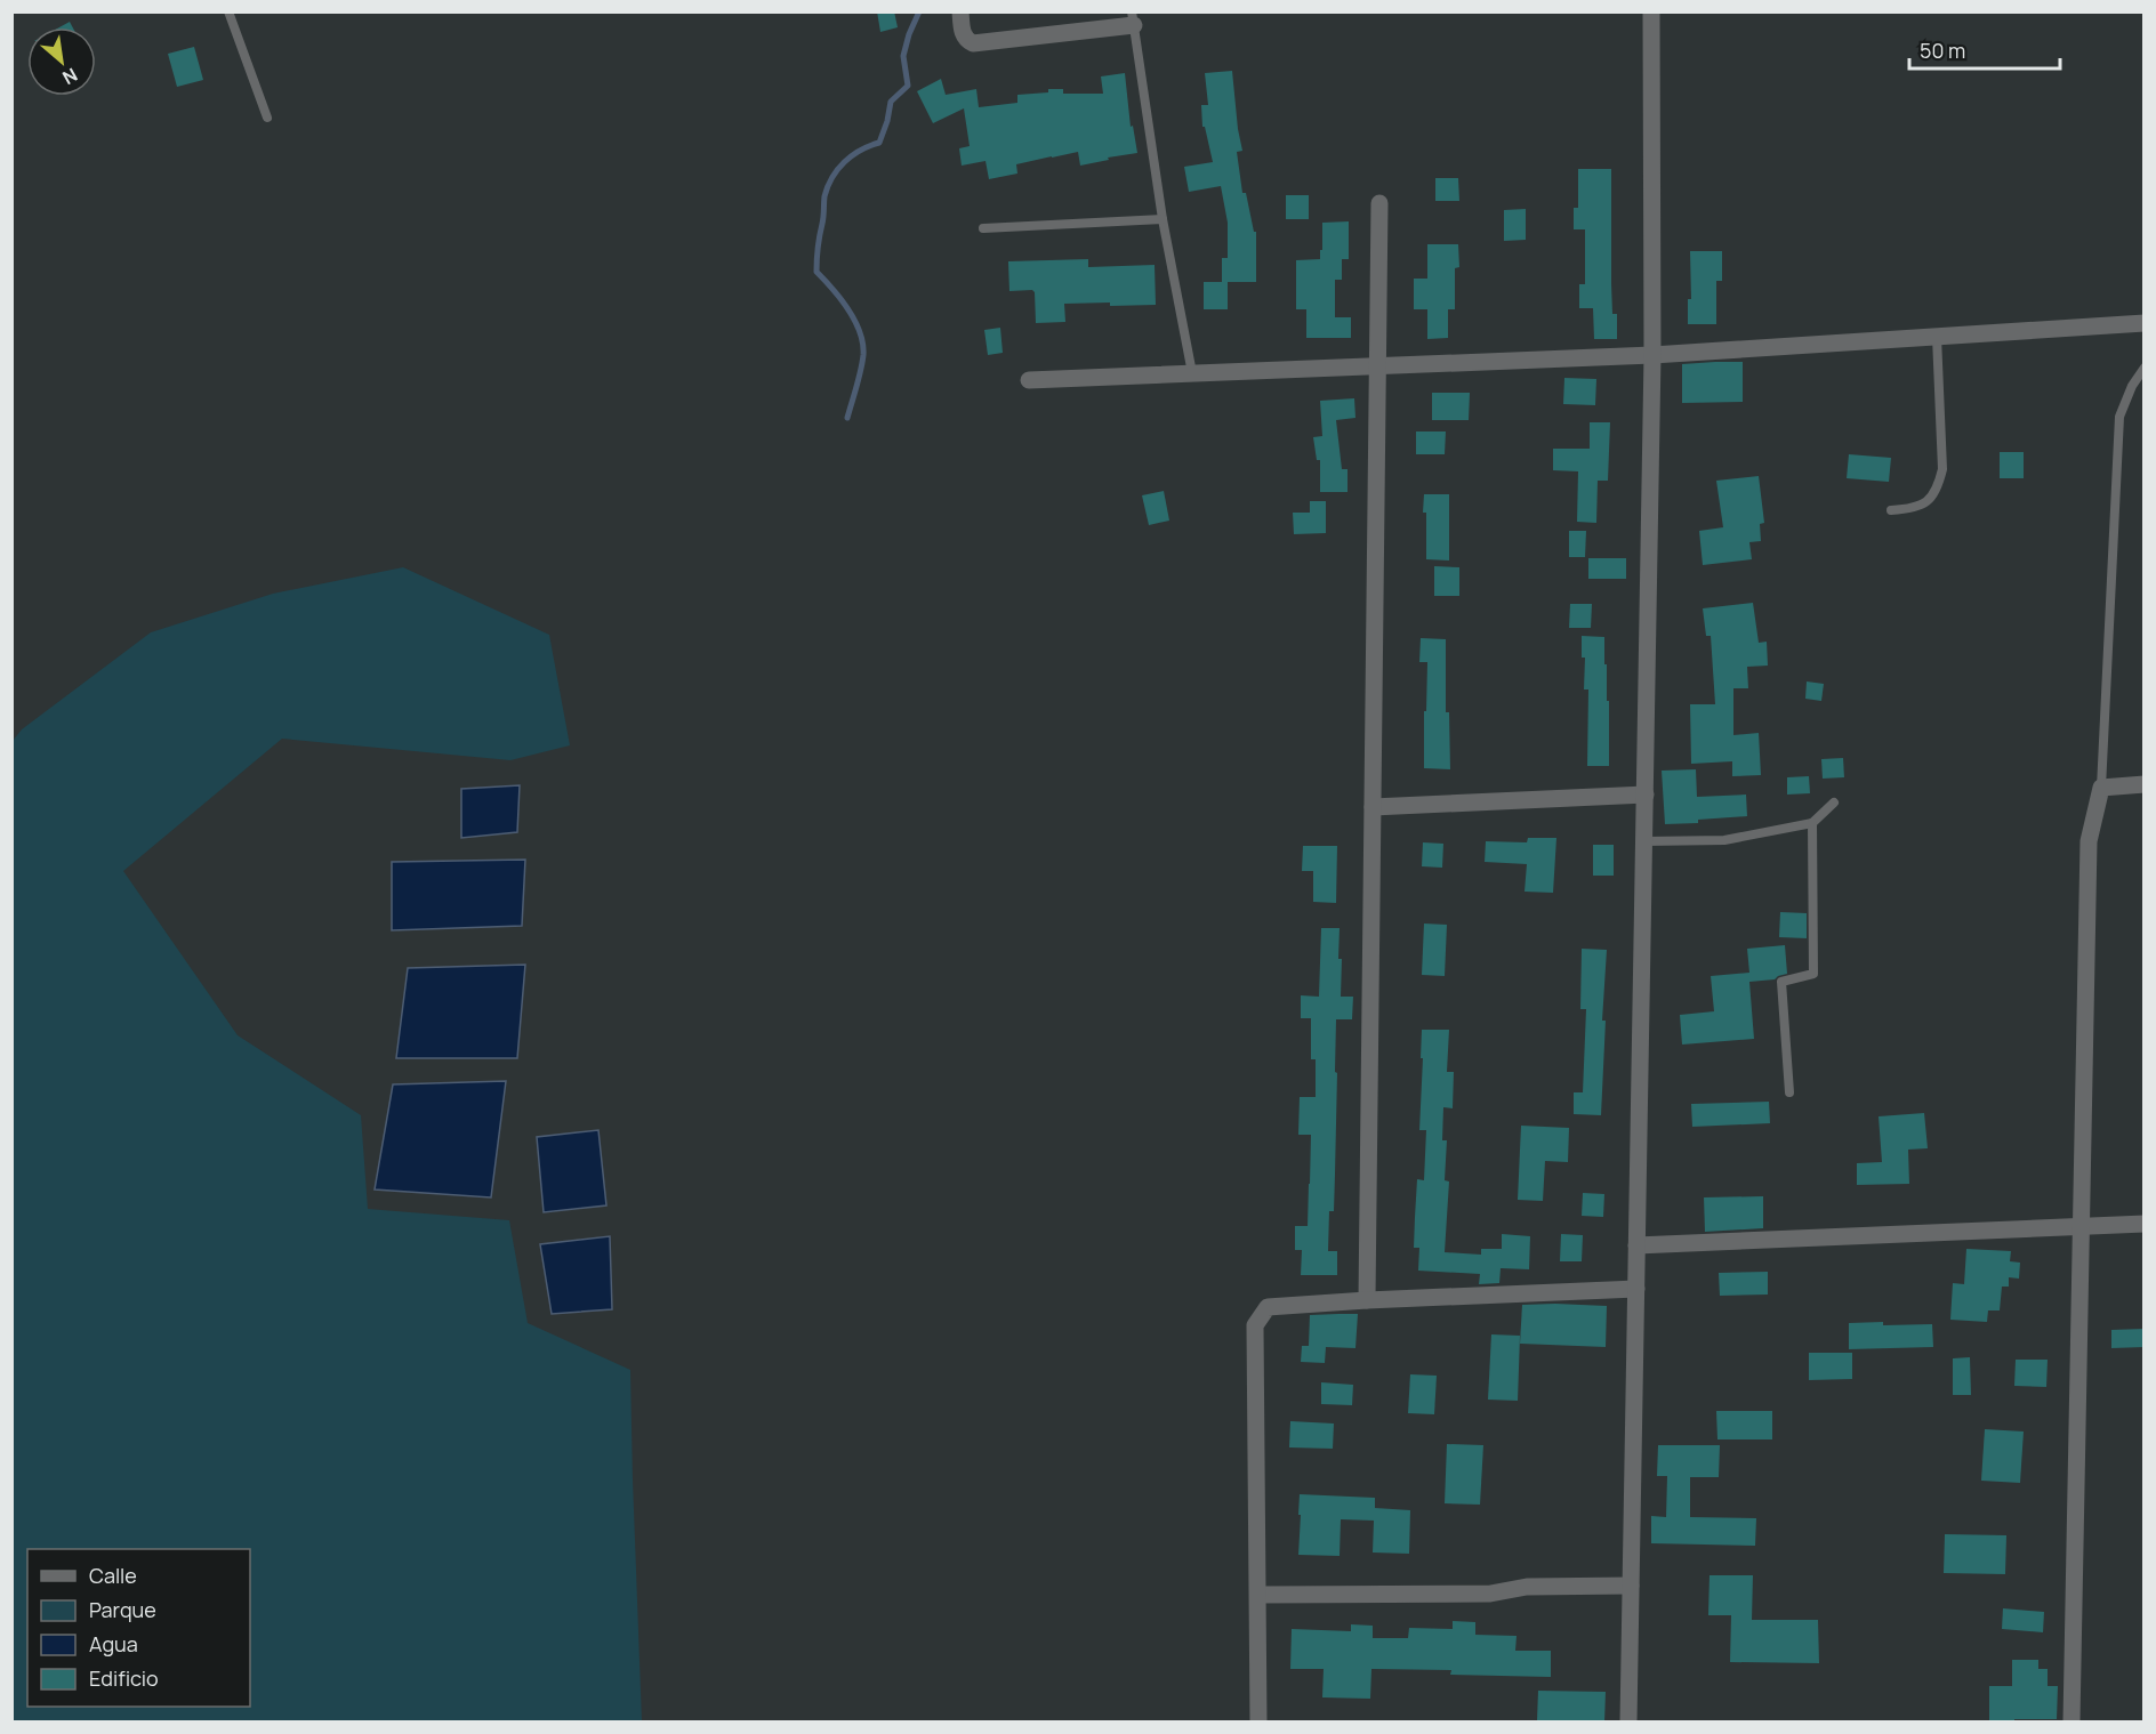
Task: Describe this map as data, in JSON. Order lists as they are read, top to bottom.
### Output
{
  "legend": [
    "Calle",
    "Parque",
    "Agua",
    "Edificio"
  ],
  "scale_bar": "50 m",
  "north": "bottom right"
}
